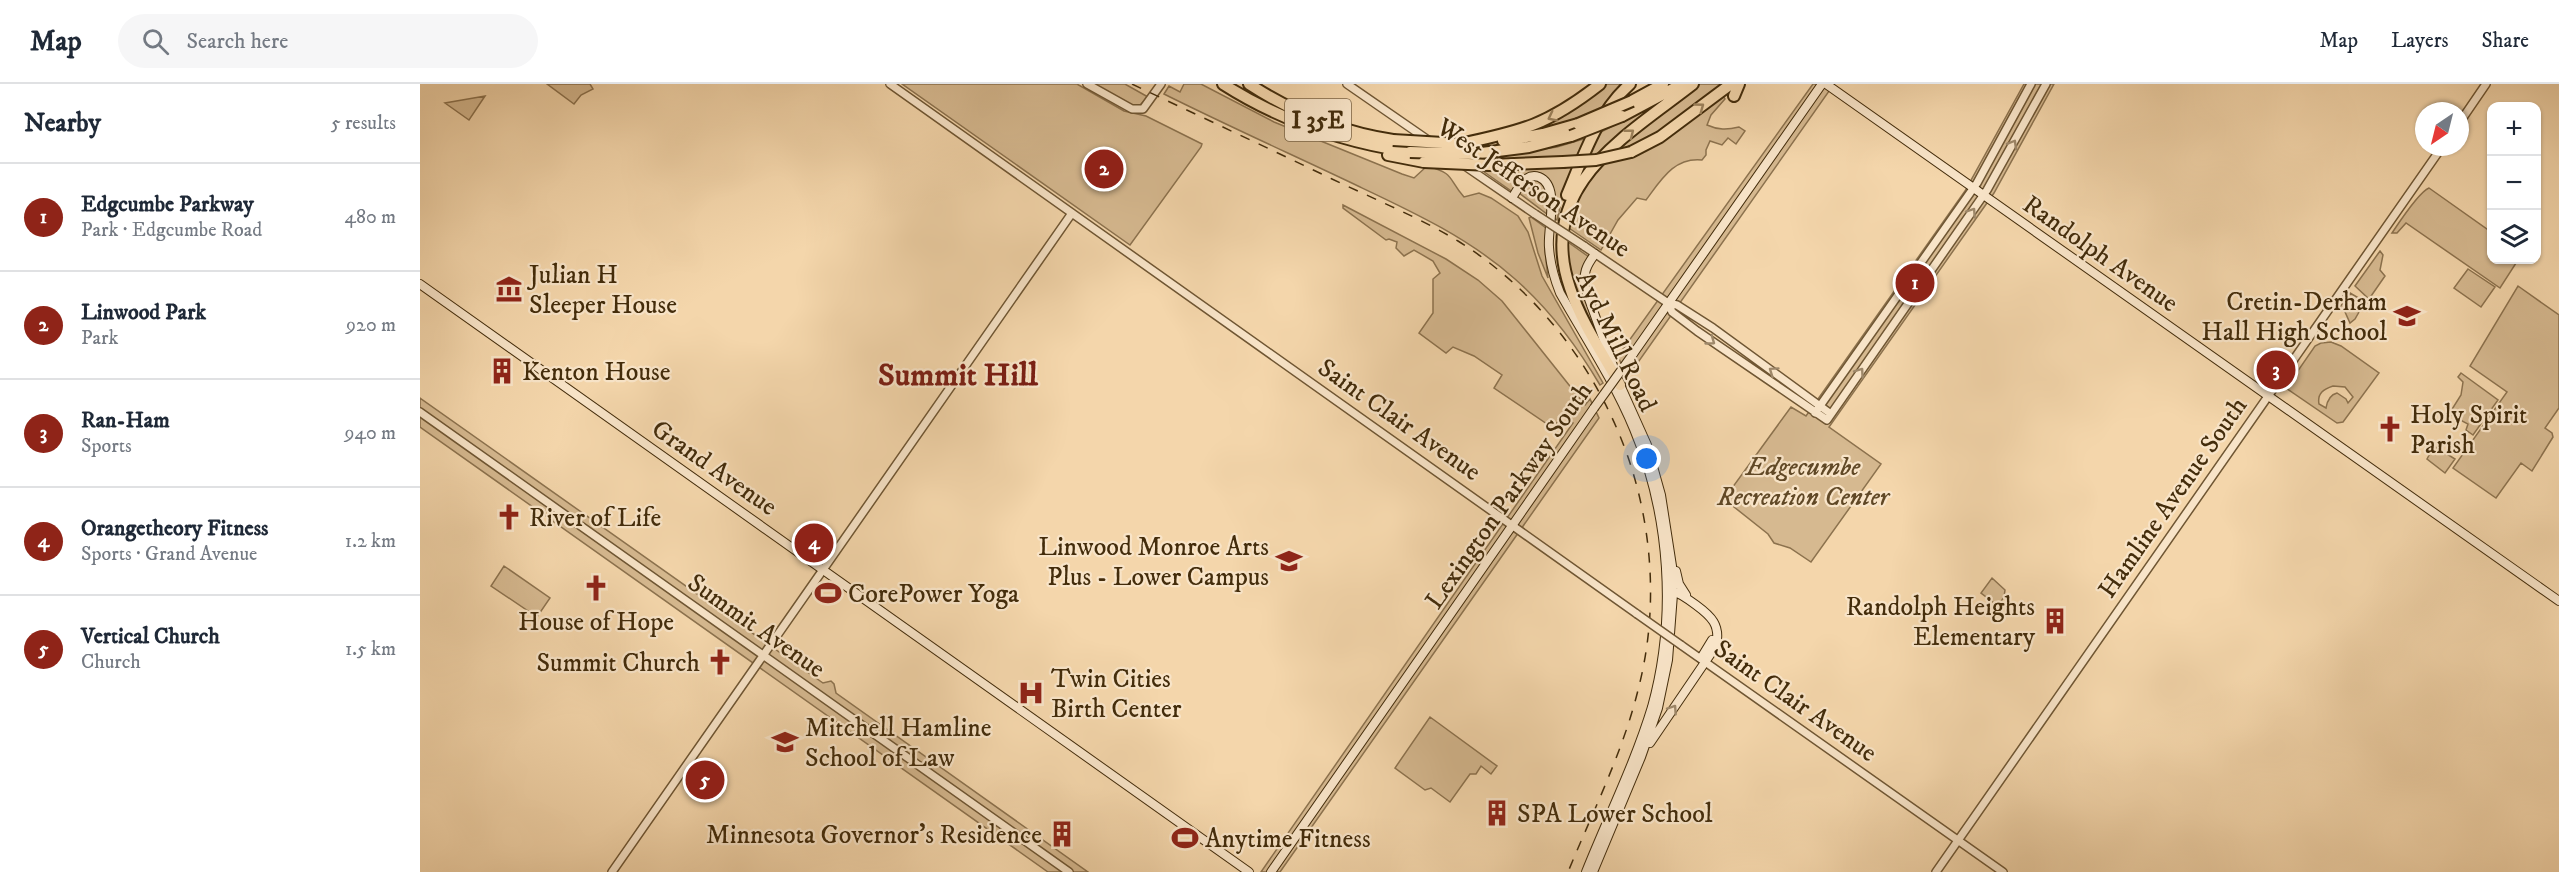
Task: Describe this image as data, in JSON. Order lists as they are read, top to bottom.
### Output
{
  "streets": {
    "highway": ["I 35E", "Ayd Mill Road"],
    "main road": ["Randolph Avenue", "Grand Avenue", "Lexington Parkway South"],
    "street": [
      "West Jefferson Avenue",
      "Saint Clair Avenue",
      "Hamline Avenue South",
      "Summit Avenue"
    ]
  },
  "crossings": [
    ["West Jefferson Avenue", "Ayd Mill Road"],
    ["West Jefferson Avenue", "Lexington Parkway South"],
    ["Randolph Avenue", "Lexington Parkway South"],
    ["Randolph Avenue", "Hamline Avenue South"],
    ["Saint Clair Avenue", "Lexington Parkway South"],
    ["Saint Clair Avenue", "Hamline Avenue South"]
  ],
  "districts": ["Summit Hill"],
  "parks": ["Edgecumbe Recreation Center"],
  "places": {
    "museum": ["Julian H Sleeper House"],
    "school or university": ["Cretin-Derham Hall High School", "Linwood Monroe Arts Plus - Lower Campus", "Mitchell Hamline School of Law"],
    "building": [
      "Kenton House",
      "Randolph Heights Elementary",
      "SPA Lower School",
      "Minnesota Governor's Residence"
    ],
    "church": [
      "Holy Spirit Parish",
      "River of Life",
      "House of Hope",
      "Summit Church"
    ],
    "sports": ["CorePower Yoga", "Anytime Fitness"],
    "hospital": ["Twin Cities Birth Center"]
  },
  "north": "bottom left",
  "page": {
    "header": "Map",
    "search": "Search here",
    "nav": ["Map", "Layers", "Share"],
    "heading": ["Nearby", "5 results"],
    "map_buttons": ["+", "−"],
    "pins": [
      "2",
      "1",
      "3",
      "4",
      "5"
    ],
    "list": [
      {
        "mark": "1",
        "name": "Edgcumbe Parkway",
        "note": "Park · Edgcumbe Road",
        "value": "480 m"
      },
      {
        "mark": "2",
        "name": "Linwood Park",
        "note": "Park",
        "value": "920 m"
      },
      {
        "mark": "3",
        "name": "Ran-Ham",
        "note": "Sports",
        "value": "940 m"
      },
      {
        "mark": "4",
        "name": "Orangetheory Fitness",
        "note": "Sports · Grand Avenue",
        "value": "1.2 km"
      },
      {
        "mark": "5",
        "name": "Vertical Church",
        "note": "Church",
        "value": "1.5 km"
      }
    ]
  }
}
